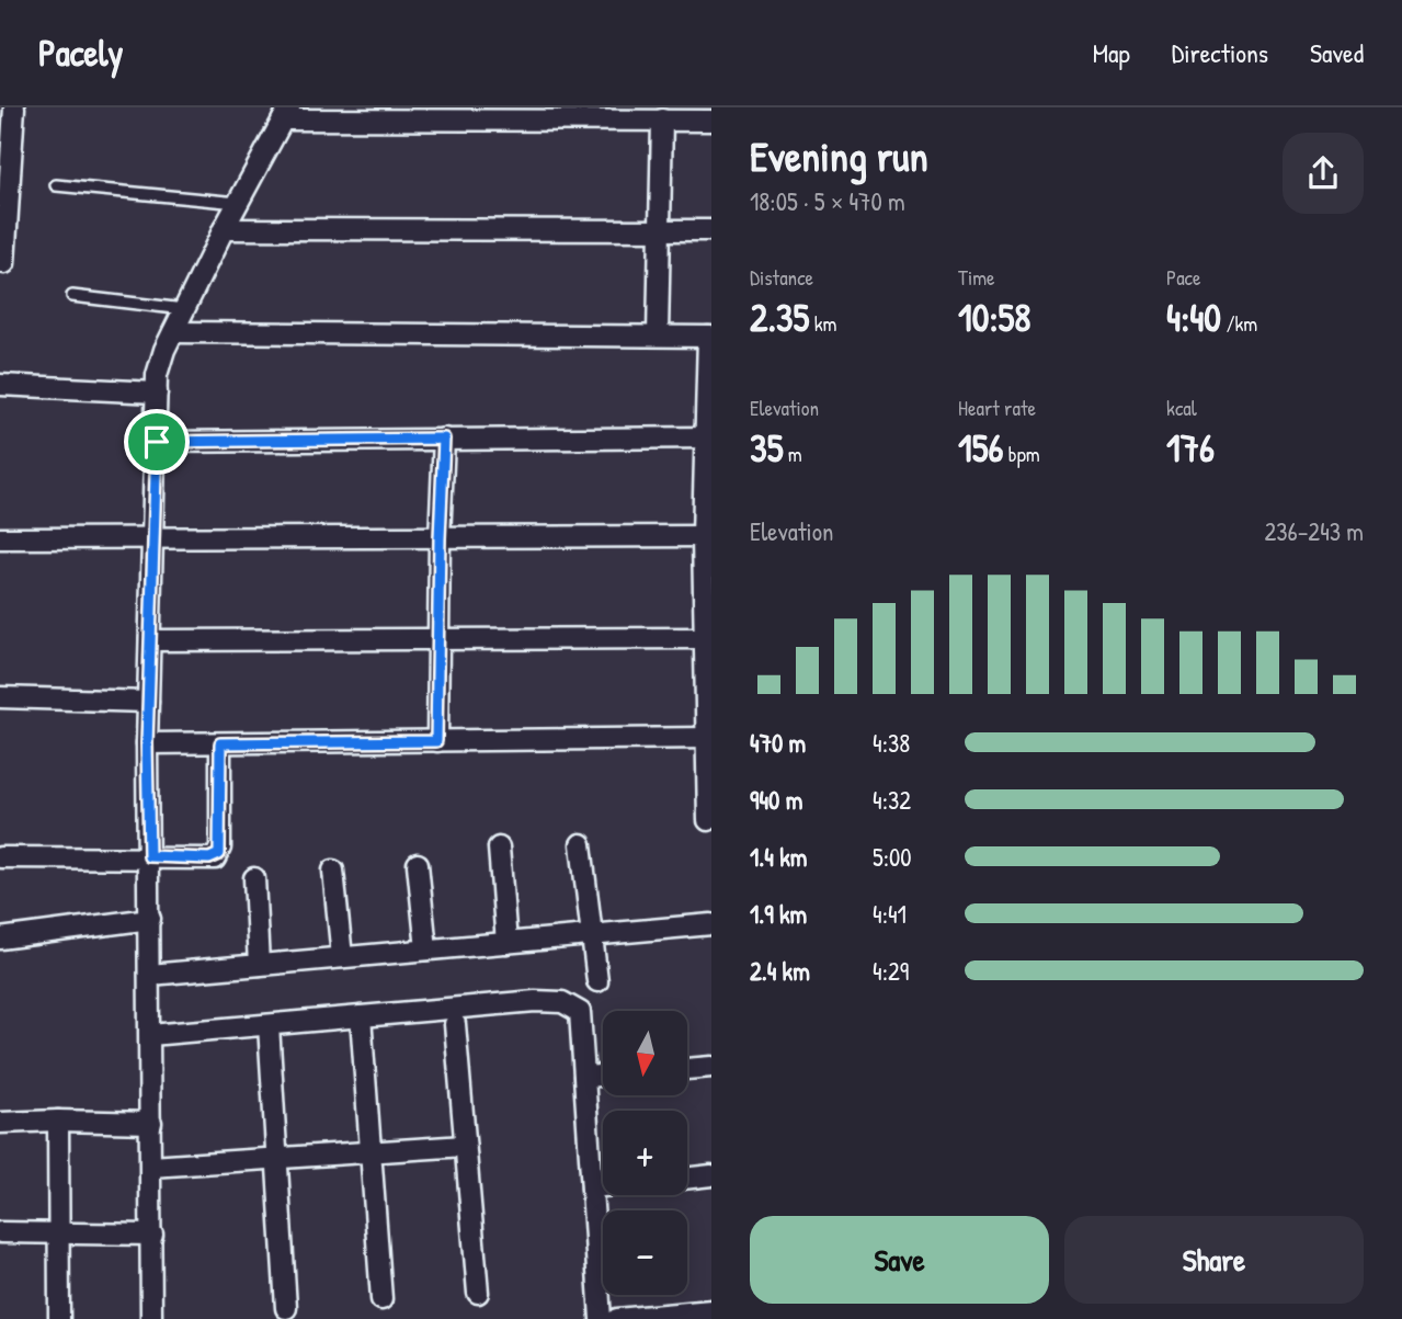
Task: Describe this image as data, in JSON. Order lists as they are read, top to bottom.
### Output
{
  "north": "bottom",
  "page": {
    "header": "Pacely",
    "nav": ["Map", "Directions", "Saved"],
    "heading": ["Evening run", "18:05 · 5 × 470 m"],
    "stats": [
      ["Distance", "2.35 km"],
      ["Time", "10:58"],
      ["Pace", "4:40 /km"],
      ["Elevation", "35 m"],
      ["Heart rate", "156 bpm"],
      ["kcal", "176"]
    ],
    "chart": ["Elevation", "236–243 m"],
    "list": [
      {
        "name": "470 m",
        "note": "4:38"
      },
      {
        "name": "940 m",
        "note": "4:32"
      },
      {
        "name": "1.4 km",
        "note": "5:00"
      },
      {
        "name": "1.9 km",
        "note": "4:41"
      },
      {
        "name": "2.4 km",
        "note": "4:29"
      }
    ],
    "map_buttons": ["+", "−"],
    "buttons": ["Save", "Share"]
  }
}
